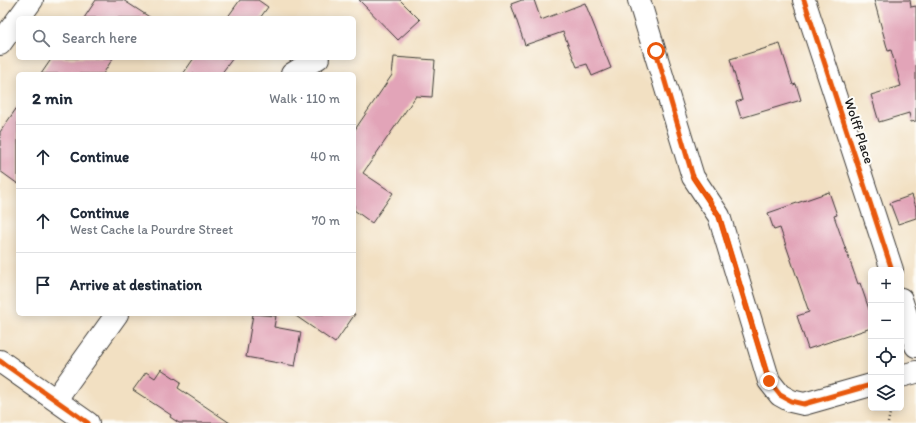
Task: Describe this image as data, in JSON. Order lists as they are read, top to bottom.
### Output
{
  "streets": {
    "street": ["Wolff Place"]
  },
  "page": {
    "search": "Search here",
    "heading": ["2 min", "Walk · 110 m"],
    "list": [
      ["Continue", "40 m"],
      ["Continue", "West Cache la Pourdre Street", "70 m"],
      "Arrive at destination"
    ],
    "map_buttons": ["+", "−"]
  }
}
